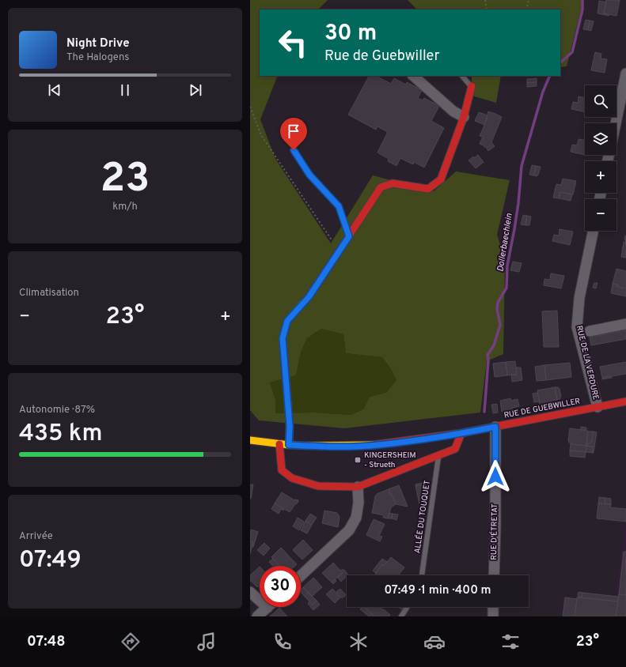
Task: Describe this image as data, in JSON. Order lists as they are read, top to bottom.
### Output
{
  "streets": {
    "street": ["RUE DE LA VERDURE", "RUE DE GUEBWILLER", "RUE D'ÉTRETAT"],
    "lane": ["ALLÉE DU TOUQUET"]
  },
  "crossings": [
    ["RUE DE LA VERDURE", "RUE DE GUEBWILLER"],
    ["RUE DE GUEBWILLER", "RUE D'ÉTRETAT"]
  ],
  "water": ["Dollerbaechlein"],
  "places": {
    "transit": ["KINGERSHEIM - Strueth"]
  },
  "page": {
    "turn": ["30 m", "Rue de Guebwiller"],
    "song": ["Night Drive", "The Halogens"],
    "map_buttons": ["+", "−"],
    "tile": [
      ["23", "km/h"],
      "Climatisation",
      ["Autonomie · 87%", "435 km"],
      ["Arrivée", "07:49"]
    ],
    "heat": ["−", "23°", "+"],
    "limit": "30",
    "trip": "07:49 · 1 min · 400 m",
    "tabs": ["07:48", "23°"]
  }
}
